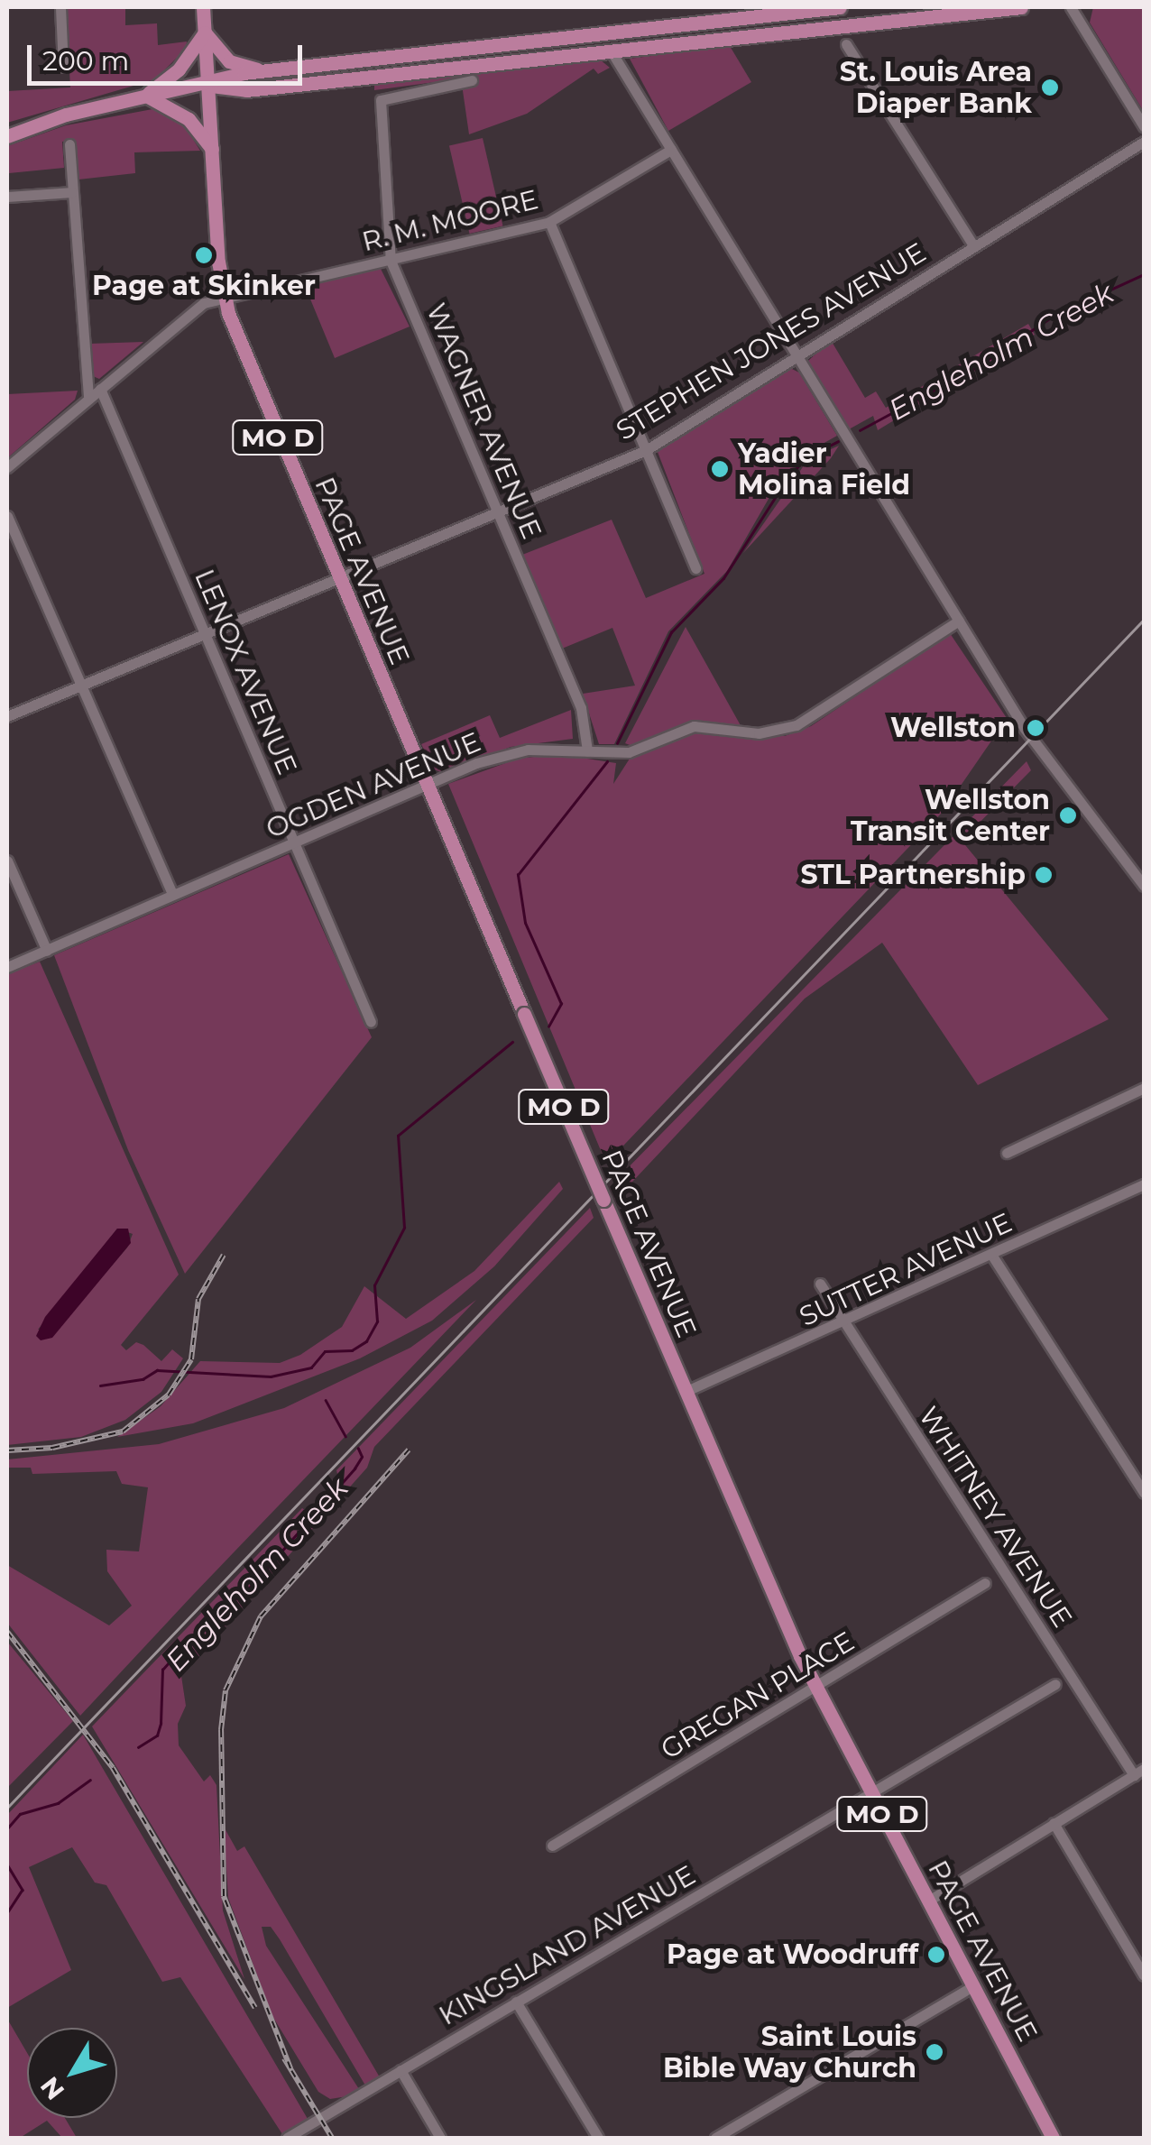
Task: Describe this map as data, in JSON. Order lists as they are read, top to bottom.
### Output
{
  "streets": {
    "main road": ["MO D", "PAGE AVENUE"],
    "street": [
      "R. M. MOORE",
      "STEPHEN JONES AVENUE",
      "WAGNER AVENUE",
      "LENOX AVENUE",
      "OGDEN AVENUE",
      "SUTTER AVENUE",
      "WHITNEY AVENUE",
      "GREGAN PLACE",
      "KINGSLAND AVENUE"
    ]
  },
  "crossings": [
    ["R. M. MOORE", "WAGNER AVENUE"],
    ["R. M. MOORE", "MO D"],
    ["R. M. MOORE", "PAGE AVENUE"],
    ["R. M. MOORE", "LENOX AVENUE"],
    ["STEPHEN JONES AVENUE", "WAGNER AVENUE"],
    ["STEPHEN JONES AVENUE", "PAGE AVENUE"],
    ["STEPHEN JONES AVENUE", "LENOX AVENUE"],
    ["WAGNER AVENUE", "OGDEN AVENUE"],
    ["MO D", "PAGE AVENUE"],
    ["PAGE AVENUE", "OGDEN AVENUE"],
    ["PAGE AVENUE", "SUTTER AVENUE"],
    ["PAGE AVENUE", "GREGAN PLACE"],
    ["PAGE AVENUE", "KINGSLAND AVENUE"],
    ["LENOX AVENUE", "OGDEN AVENUE"],
    ["SUTTER AVENUE", "WHITNEY AVENUE"]
  ],
  "water": ["Engleholm Creek"],
  "places": [
    "St. Louis Area Diaper Bank",
    "Page at Skinker",
    "Yadier Molina Field",
    "Wellston",
    "Wellston Transit Center",
    "STL Partnership",
    "Page at Woodruff",
    "Saint Louis Bible Way Church"
  ],
  "scale_bar": "200 m",
  "north": "bottom left"
}
